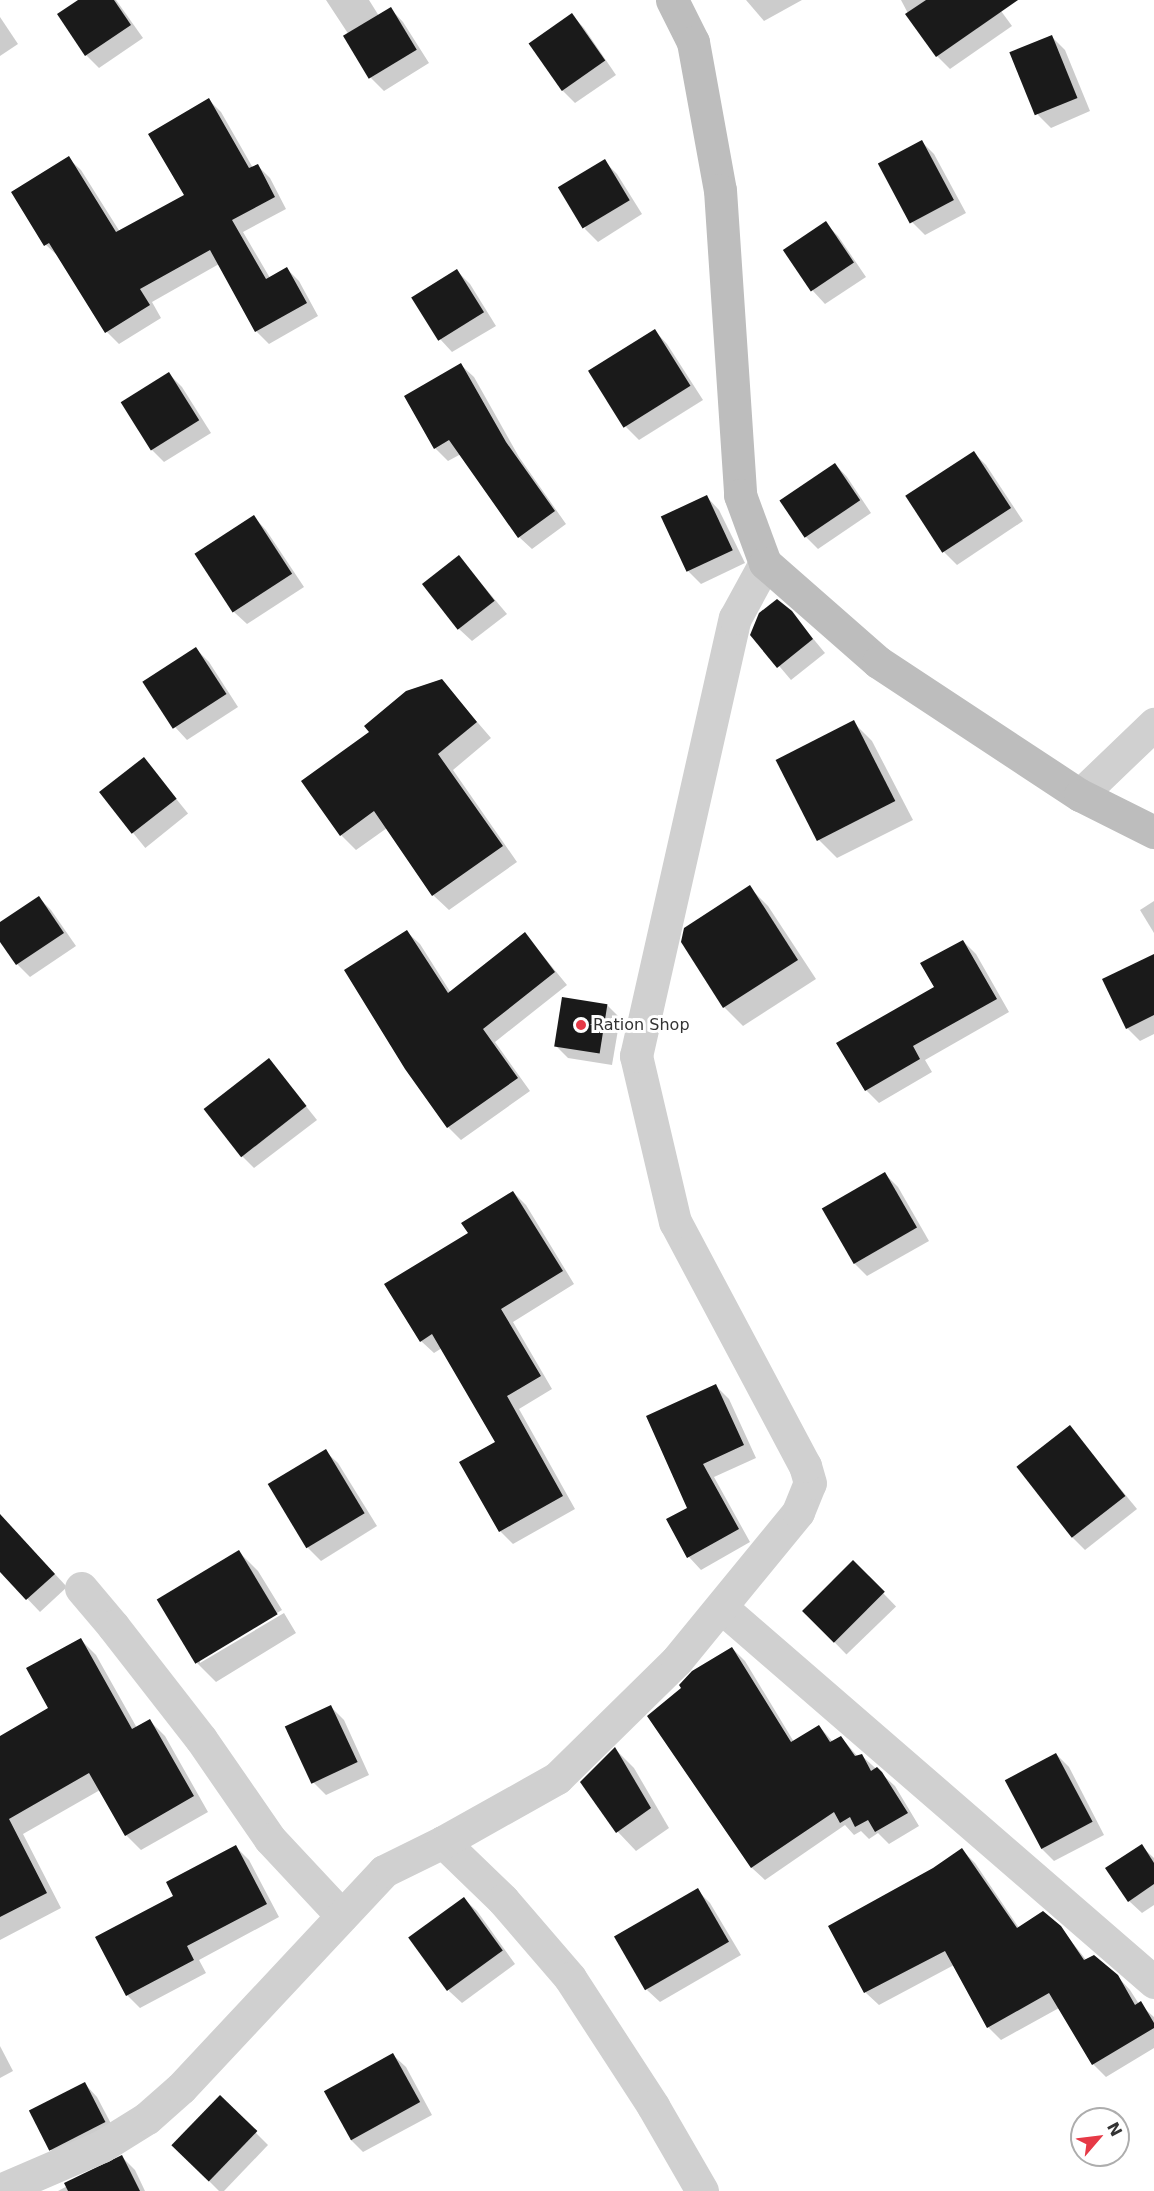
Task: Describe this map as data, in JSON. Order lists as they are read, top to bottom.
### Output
{
  "places": ["Ration Shop"],
  "north": "top right"
}
